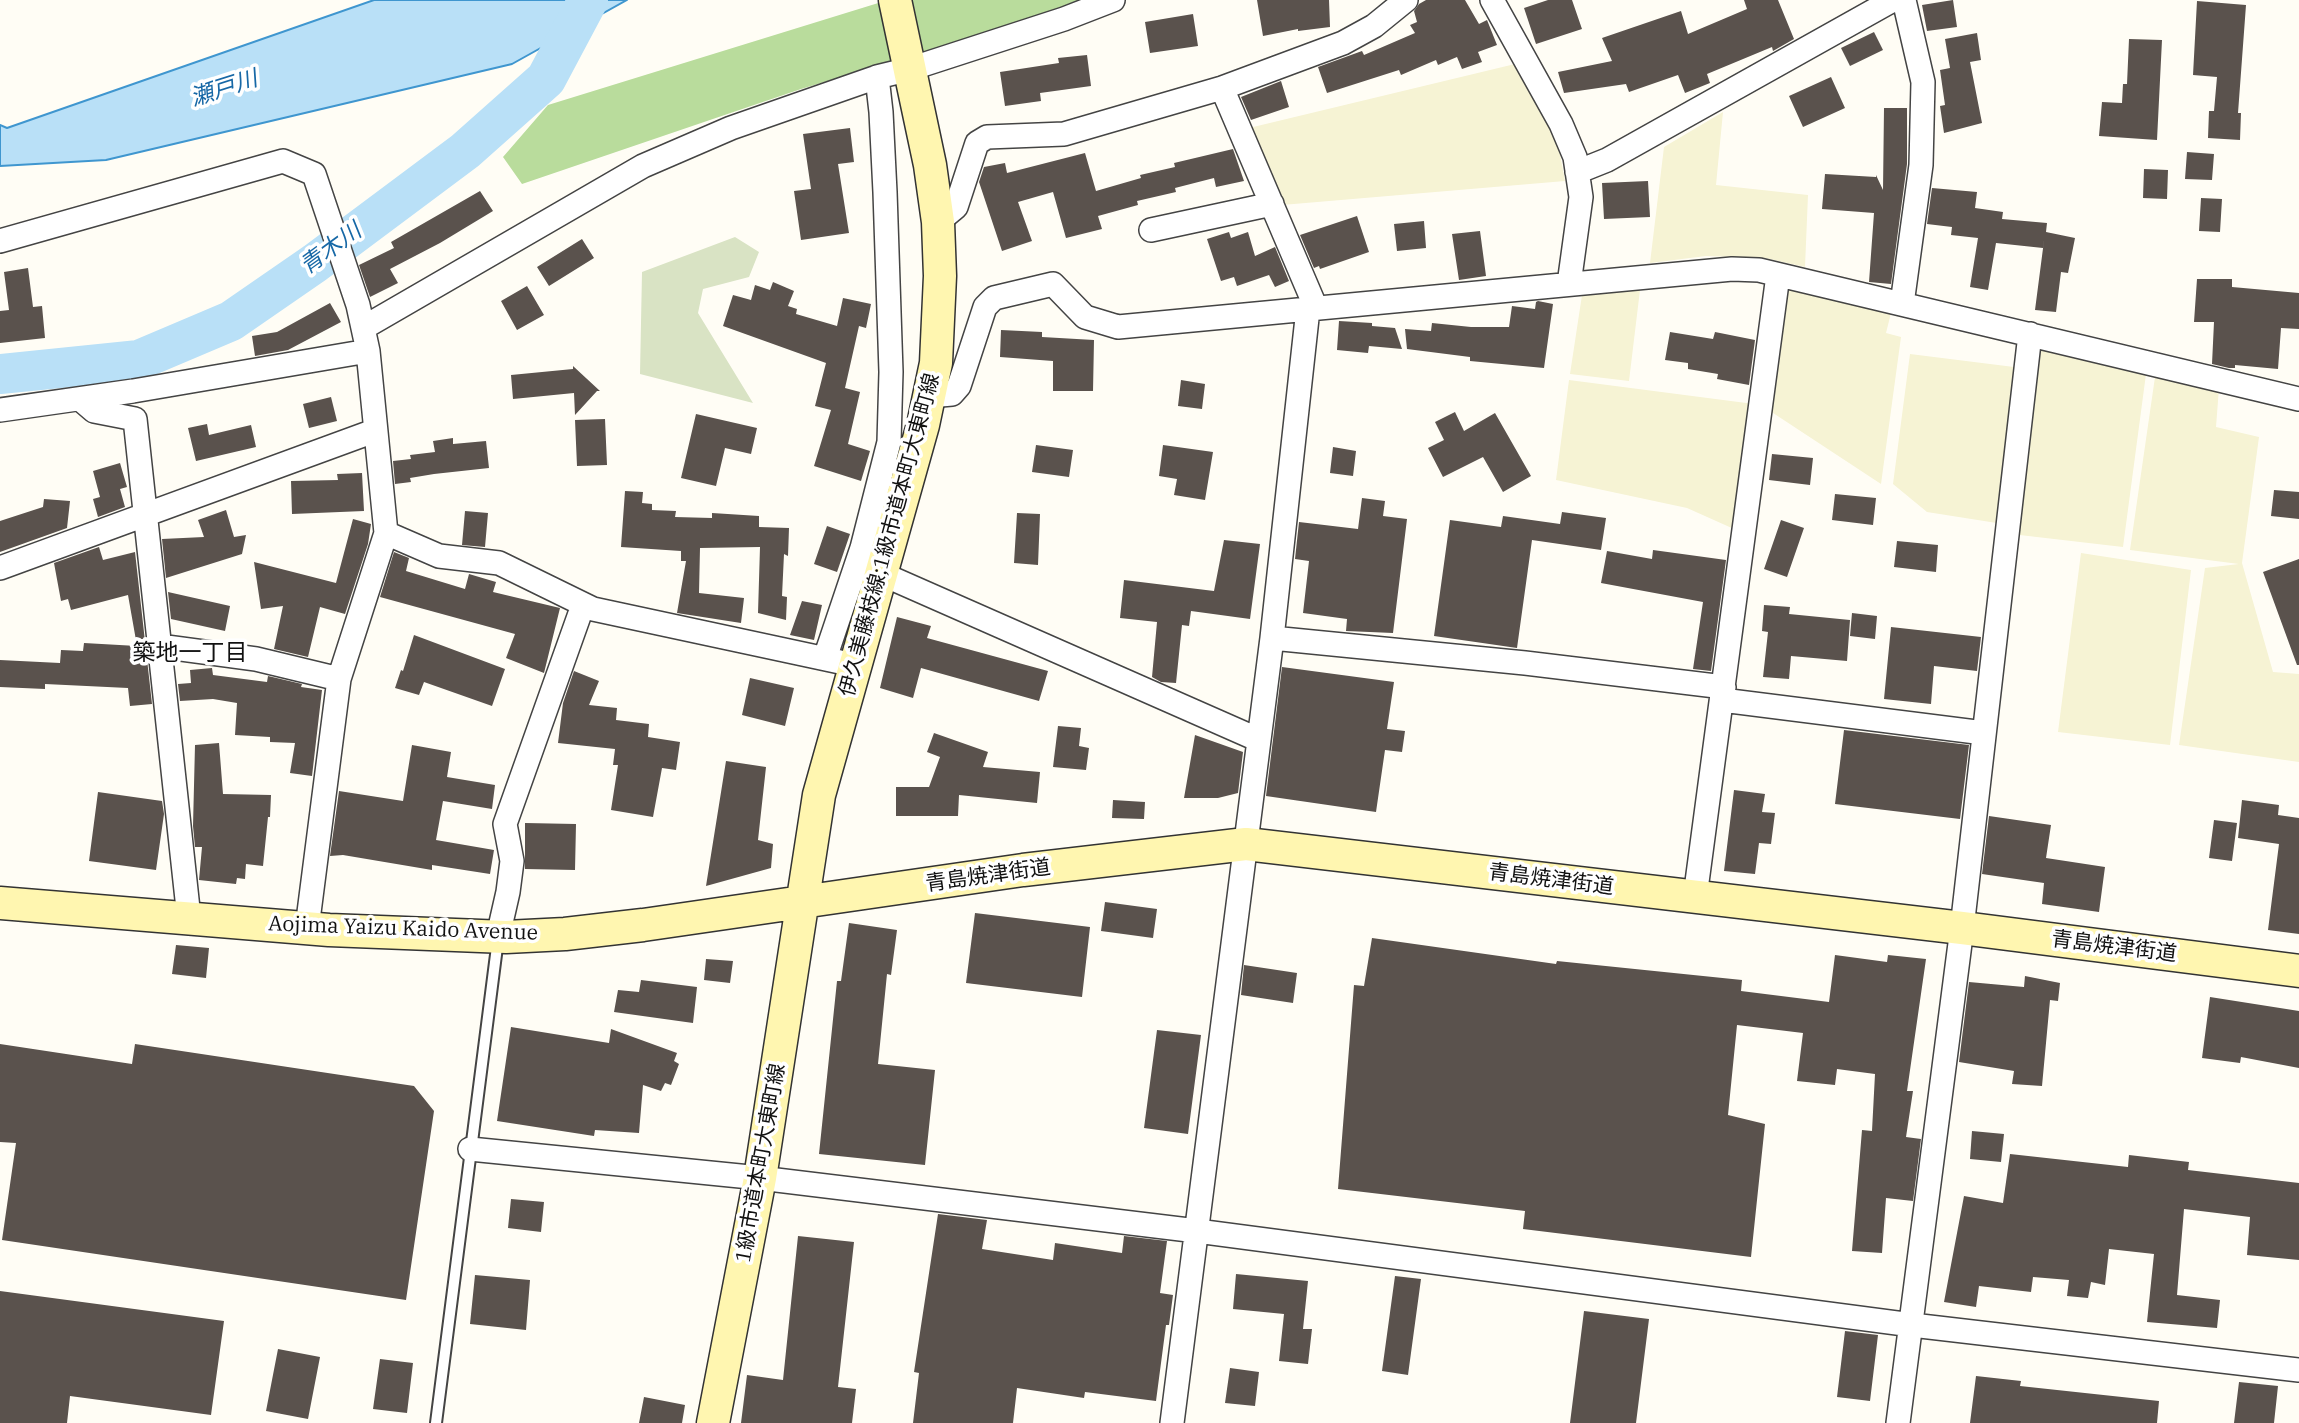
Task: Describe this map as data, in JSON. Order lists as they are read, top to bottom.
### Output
{
  "streets": {
    "main road": [
      "伊久美藤枝線;1級市道本町大東町線",
      "青島焼津街道",
      "Aojima Yaizu Kaido Avenue",
      "1級市道本町大東町線"
    ]
  },
  "crossings": [
    ["伊久美藤枝線;1級市道本町大東町線", "青島焼津街道"],
    ["伊久美藤枝線;1級市道本町大東町線", "Aojima Yaizu Kaido Avenue"],
    ["伊久美藤枝線;1級市道本町大東町線", "1級市道本町大東町線"],
    ["青島焼津街道", "Aojima Yaizu Kaido Avenue"],
    ["青島焼津街道", "1級市道本町大東町線"],
    ["Aojima Yaizu Kaido Avenue", "1級市道本町大東町線"]
  ],
  "districts": ["築地一丁目"],
  "water": ["瀬戸川", "青木川"]
}
